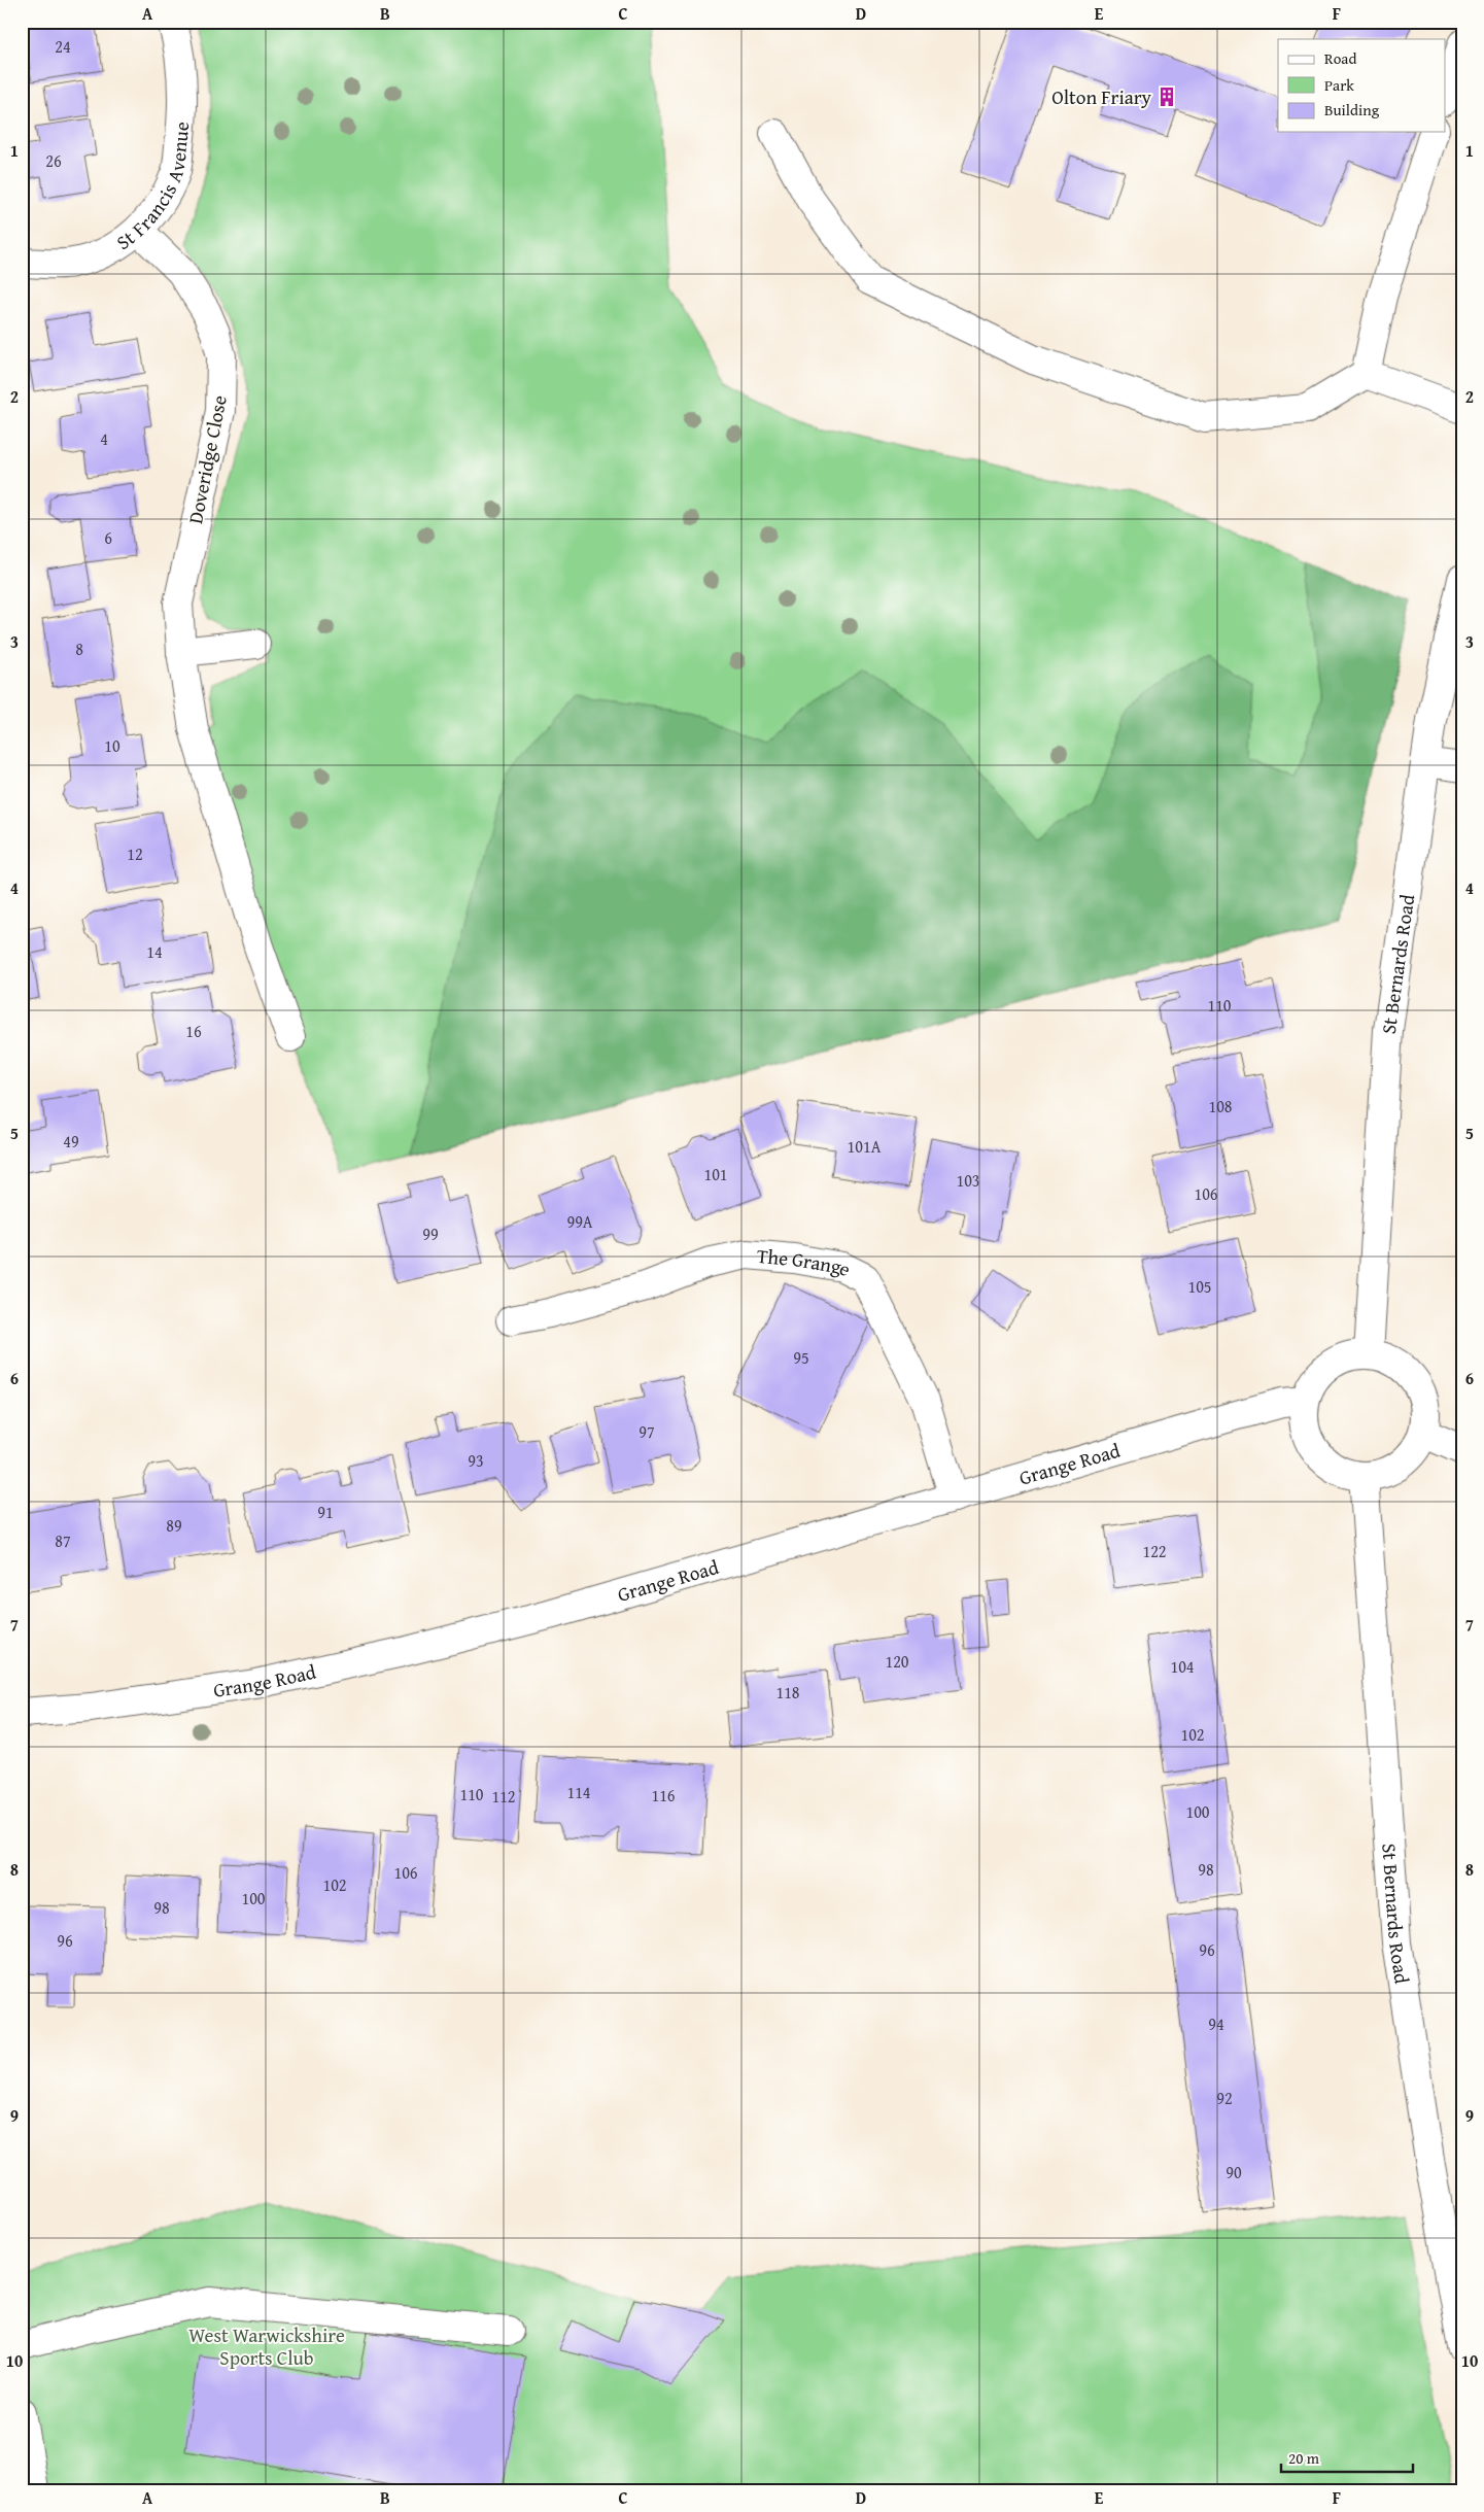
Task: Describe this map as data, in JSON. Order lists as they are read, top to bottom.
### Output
{
  "streets": {
    "street": [
      "St Francis Avenue",
      "Doveridge Close",
      "St Bernards Road",
      "The Grange",
      "Grange Road"
    ]
  },
  "crossings": [
    ["St Francis Avenue", "Doveridge Close"],
    ["St Bernards Road", "Grange Road"],
    ["The Grange", "Grange Road"]
  ],
  "parks": ["West Warwickshire Sports Club"],
  "places": {
    "building": ["Olton Friary"]
  },
  "house_numbers": [
    "24",
    "26",
    "4",
    "6",
    "8",
    "10",
    "12",
    "14",
    "110",
    "16",
    "108",
    "49",
    "101A",
    "101",
    "103",
    "106",
    "99A",
    "99",
    "105",
    "95",
    "97",
    "93",
    "91",
    "89",
    "87",
    "122",
    "120",
    "104",
    "118",
    "102",
    "114",
    "110",
    "116",
    "112",
    "100",
    "98",
    "106",
    "102",
    "100",
    "98",
    "96",
    "96",
    "94",
    "92",
    "90"
  ],
  "legend": ["Road", "Park", "Building"],
  "scale_bar": "20 m",
  "grid": {
    "columns": [
      "A",
      "B",
      "C",
      "D",
      "E",
      "F"
    ],
    "rows": [
      "1",
      "2",
      "3",
      "4",
      "5",
      "6",
      "7",
      "8",
      "9",
      "10"
    ]
  }
}
